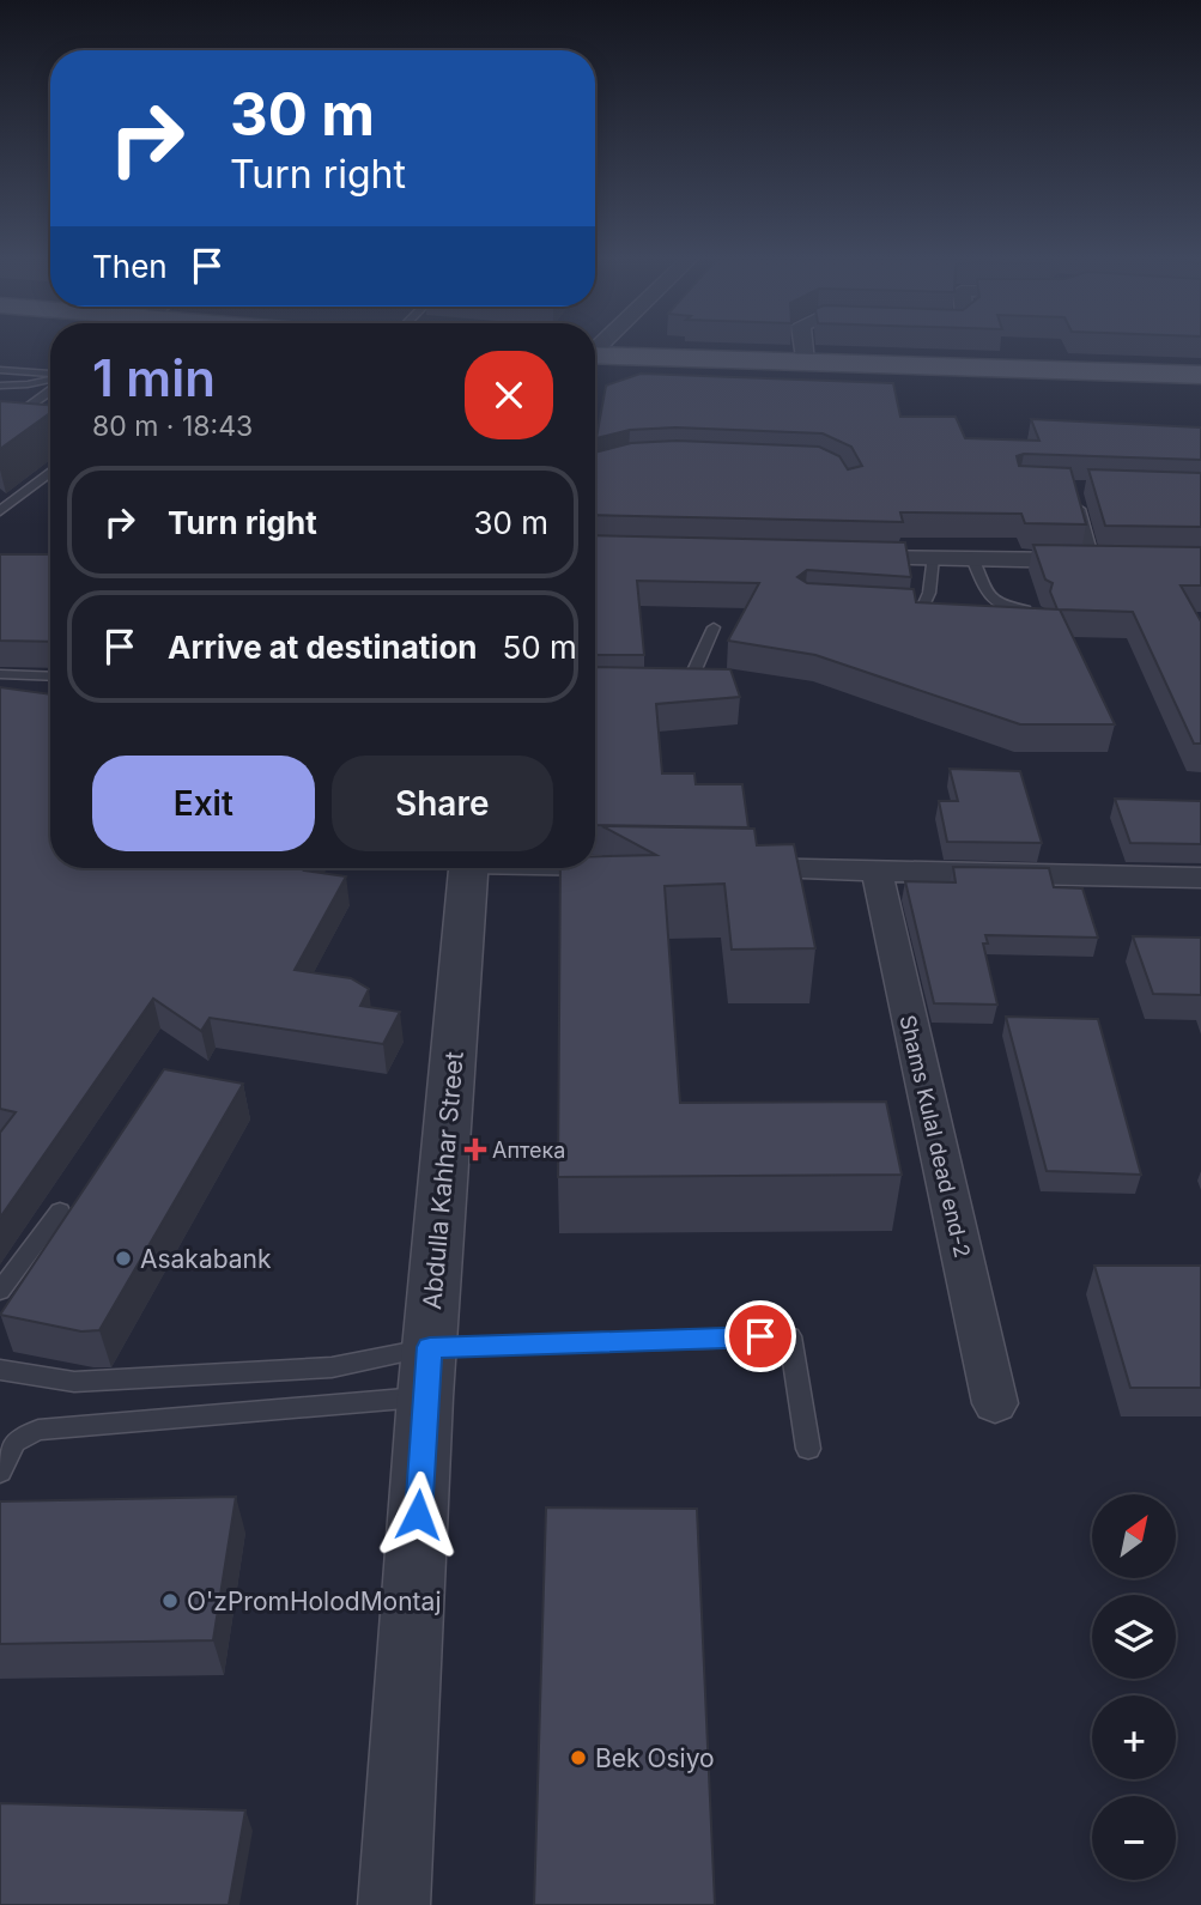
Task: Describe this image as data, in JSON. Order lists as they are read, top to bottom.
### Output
{
  "streets": {
    "street": ["Shams Kulal dead end-2", "Abdulla Kahhar Street"]
  },
  "places": {
    "health": ["Аптека"],
    "other": ["Asakabank", "O'zPromHolodMontaj", "Bek Osiyo"]
  },
  "north": "top right",
  "page": {
    "turn": ["30 m", "Turn right"],
    "then": "Then",
    "heading": ["1 min", "80 m · 18:43"],
    "list": [
      {
        "name": "Turn right",
        "value": "30 m"
      },
      {
        "name": "Arrive at destination",
        "value": "50 m"
      }
    ],
    "buttons": ["Exit", "Share"],
    "map_buttons": ["+", "−"]
  }
}
